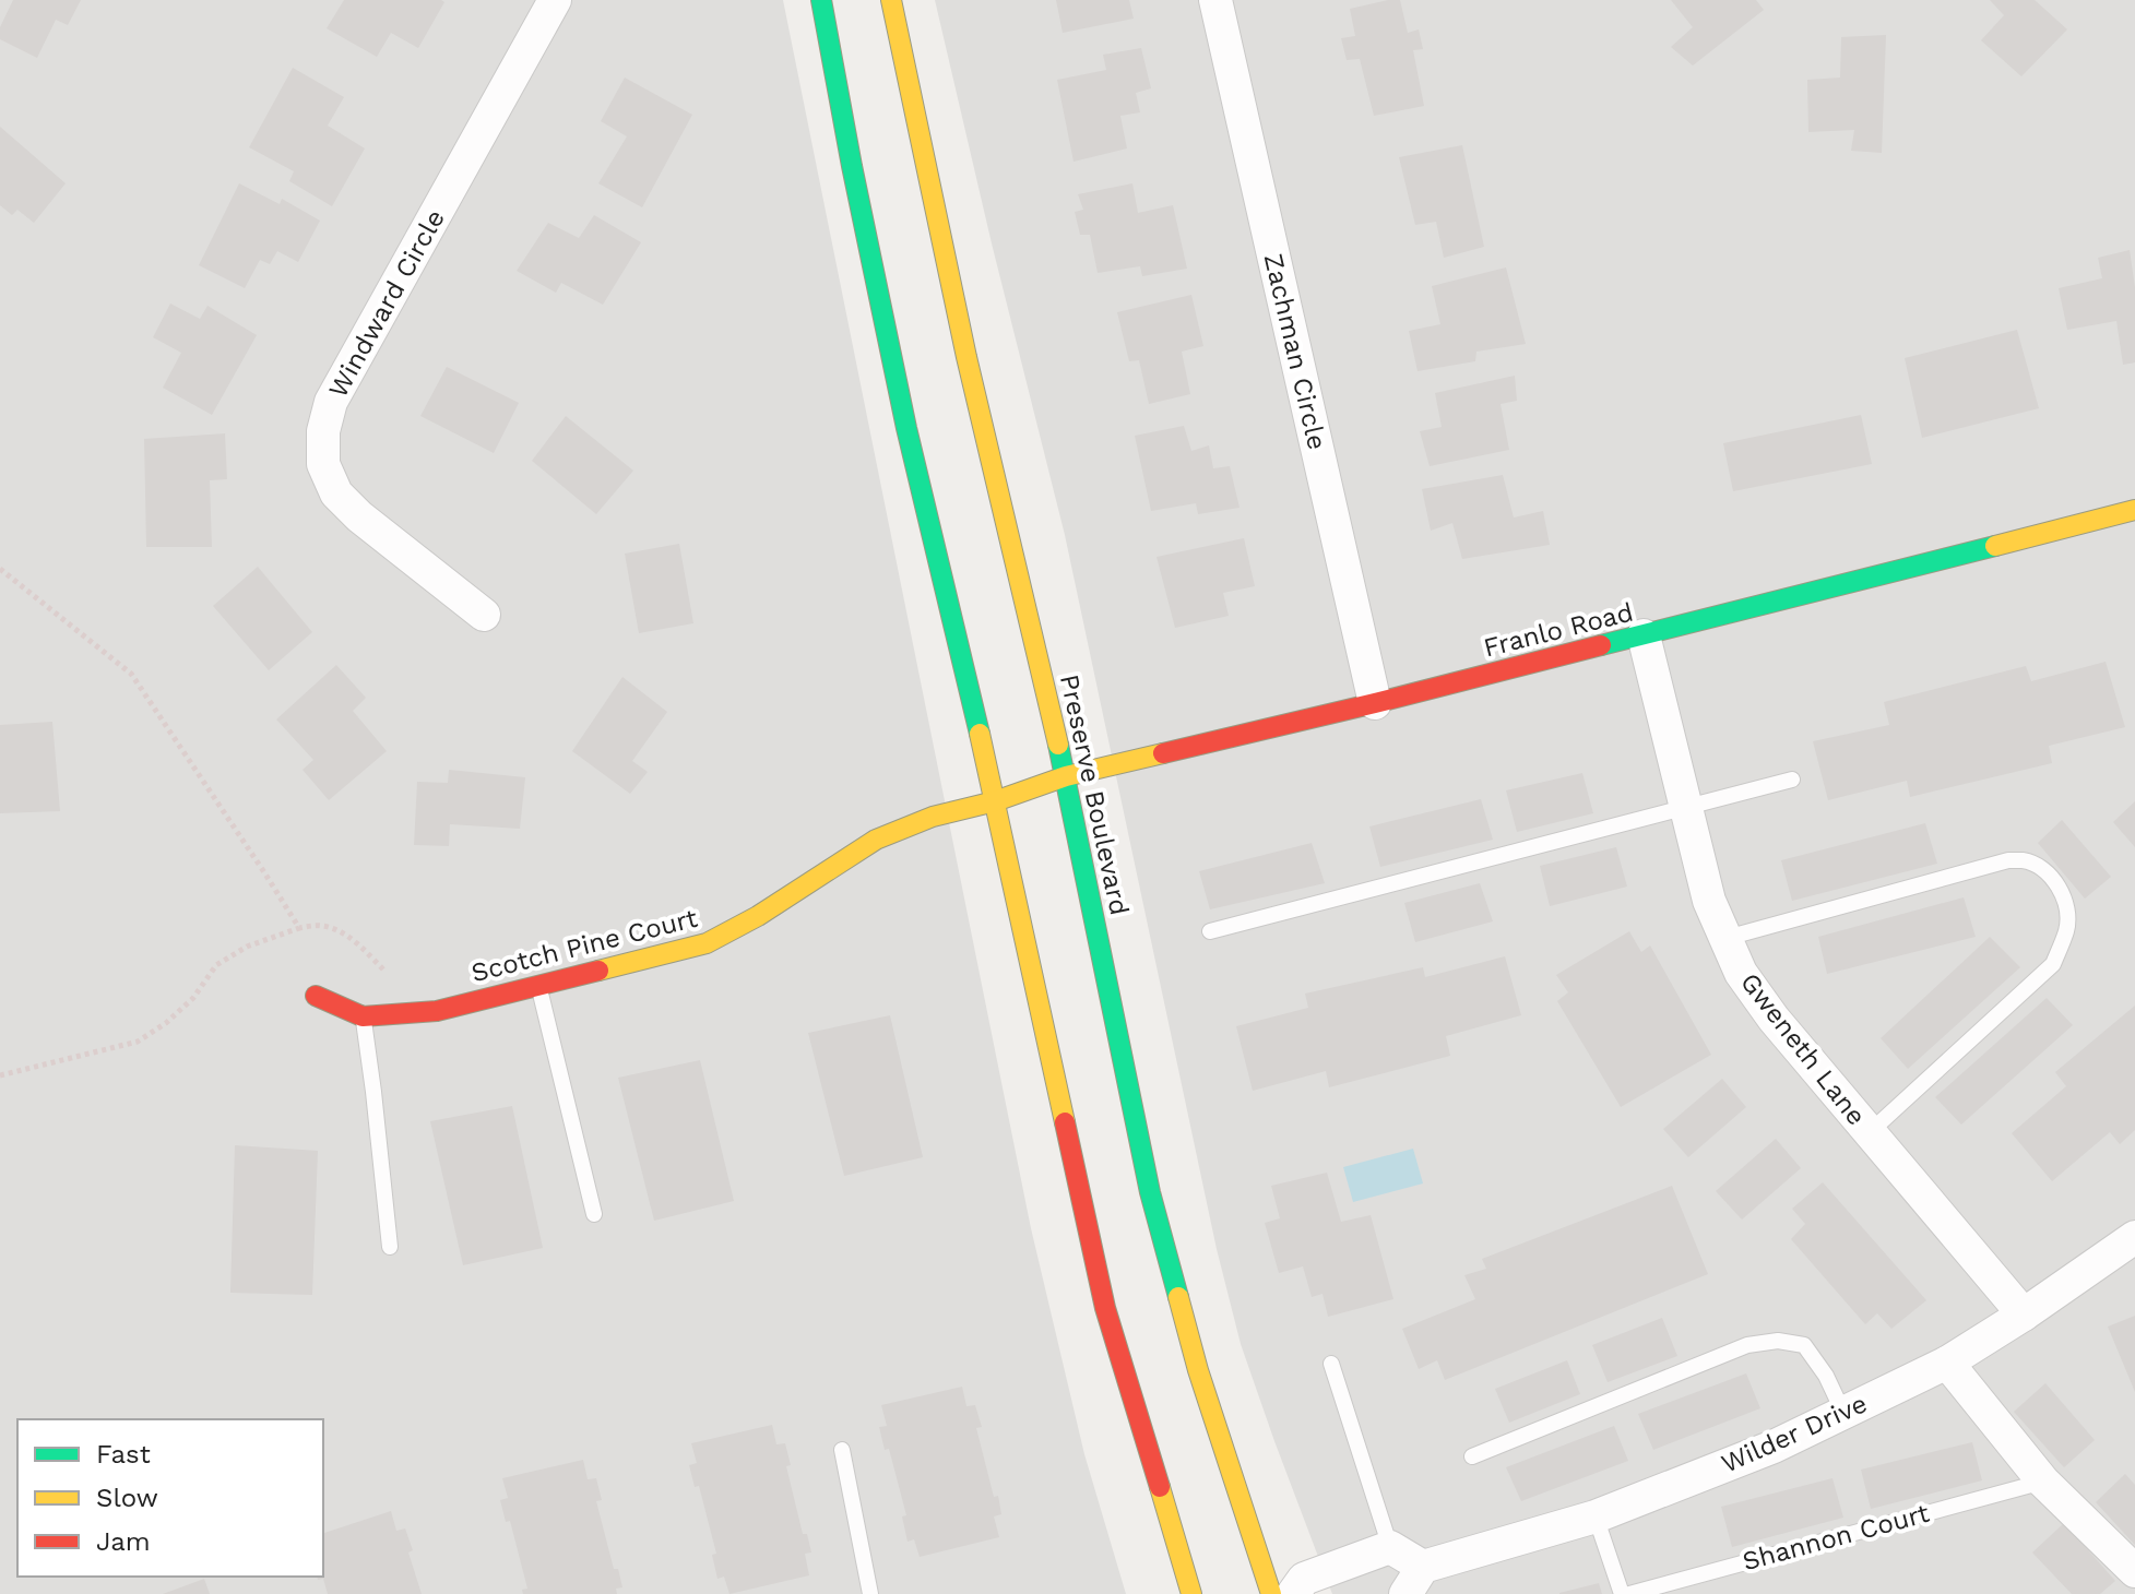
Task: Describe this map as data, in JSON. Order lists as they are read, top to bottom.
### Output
{
  "streets": {
    "street": [
      "Windward Circle",
      "Zachman Circle",
      "Franlo Road",
      "Preserve Boulevard",
      "Scotch Pine Court",
      "Gweneth Lane",
      "Wilder Drive"
    ],
    "lane": ["Shannon Court"]
  },
  "crossings": [
    ["Zachman Circle", "Franlo Road"],
    ["Franlo Road", "Preserve Boulevard"],
    ["Franlo Road", "Scotch Pine Court"],
    ["Franlo Road", "Gweneth Lane"],
    ["Gweneth Lane", "Wilder Drive"]
  ],
  "legend": ["Fast", "Slow", "Jam"]
}
